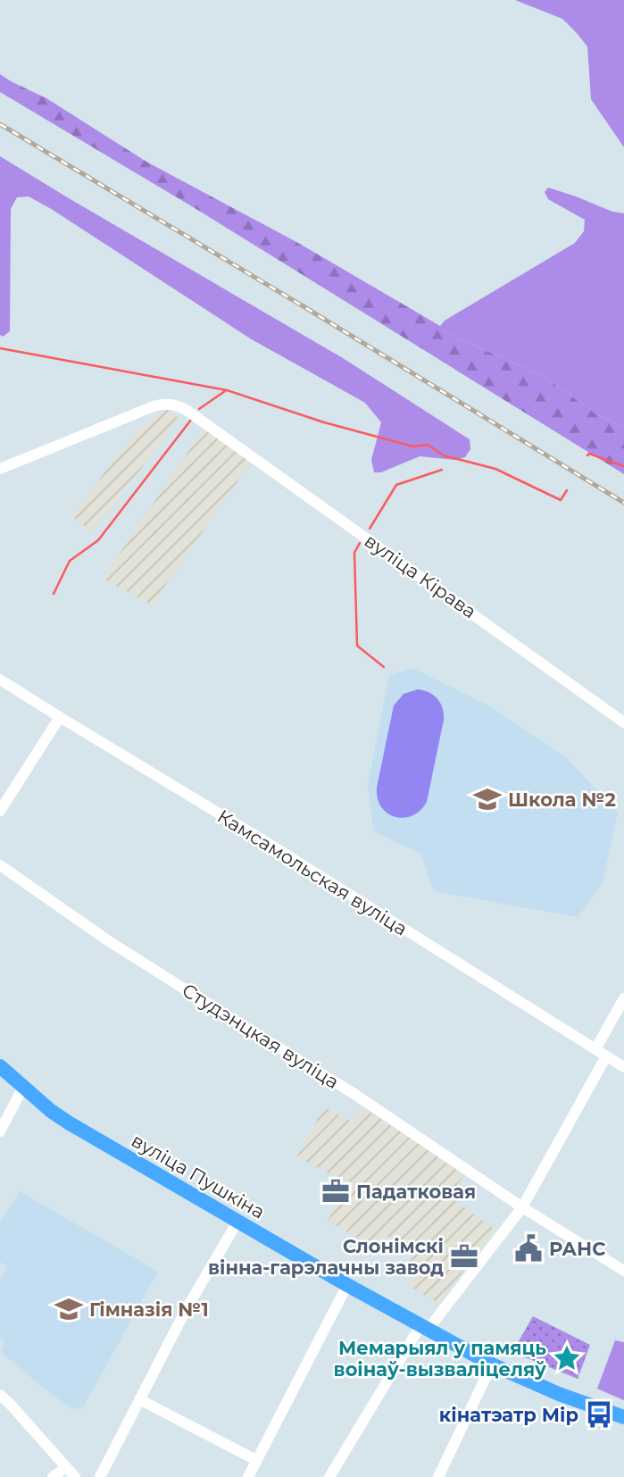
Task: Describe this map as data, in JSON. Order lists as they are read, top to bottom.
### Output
{
  "streets": {
    "main road": ["вуліца Пушкіна"],
    "street": ["вуліца Кірава", "Камсамольская вуліца", "Студэнцкая вуліца"]
  },
  "places": {
    "school or university": ["Школа №2", "Гімназія №1"],
    "office": ["Падатковая", "Слонімскі вінна-гарэлачны завод"],
    "public building": ["РАНС"],
    "place": ["Мемарыял у памяць воінаў-вызваліцеляў"],
    "bus stop": ["кінатэатр Мір"]
  }
}
